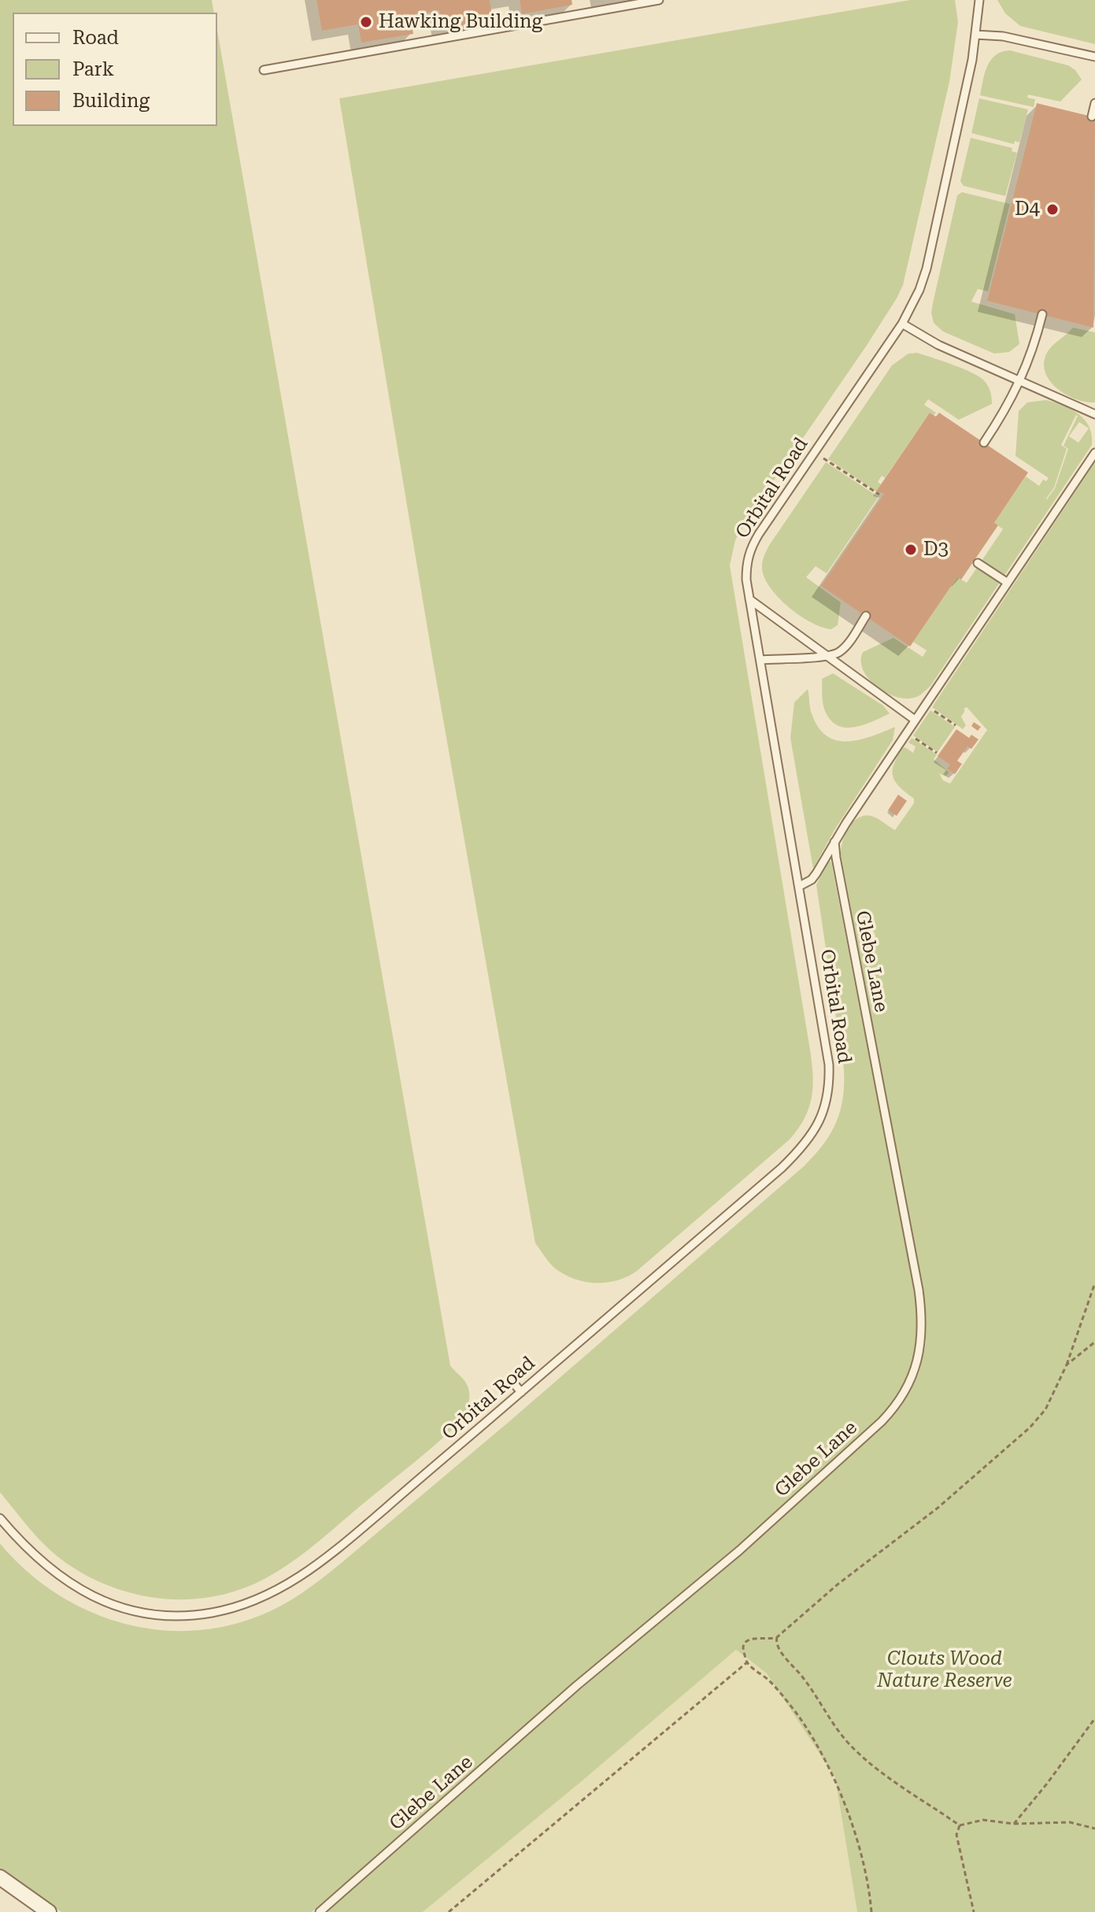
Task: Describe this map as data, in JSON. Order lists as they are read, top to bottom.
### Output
{
  "streets": {
    "lane": ["Orbital Road", "Glebe Lane"]
  },
  "parks": ["Clouts Wood Nature Reserve"],
  "places": ["Hawking Building", "D4", "D3"],
  "legend": ["Road", "Park", "Building"]
}
